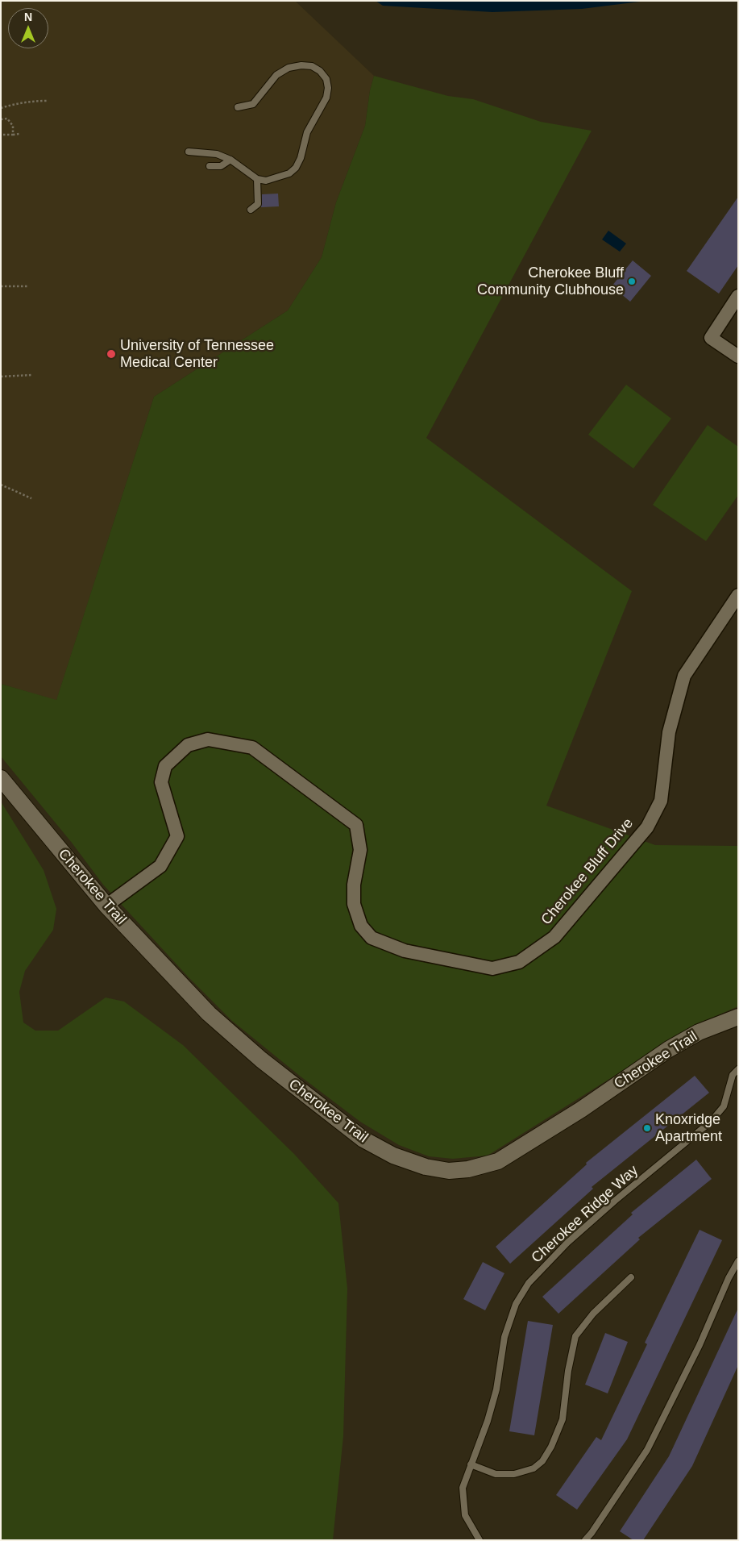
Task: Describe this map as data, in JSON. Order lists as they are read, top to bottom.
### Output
{
  "streets": {
    "street": ["Cherokee Bluff Drive", "Cherokee Trail"],
    "lane": ["Cherokee Ridge Way"]
  },
  "crossings": [
    ["Cherokee Bluff Drive", "Cherokee Trail"]
  ],
  "places": ["Cherokee Bluff Community Clubhouse", "University of Tennessee Medical Center", "Knoxridge Apartment"],
  "north": "top"
}
